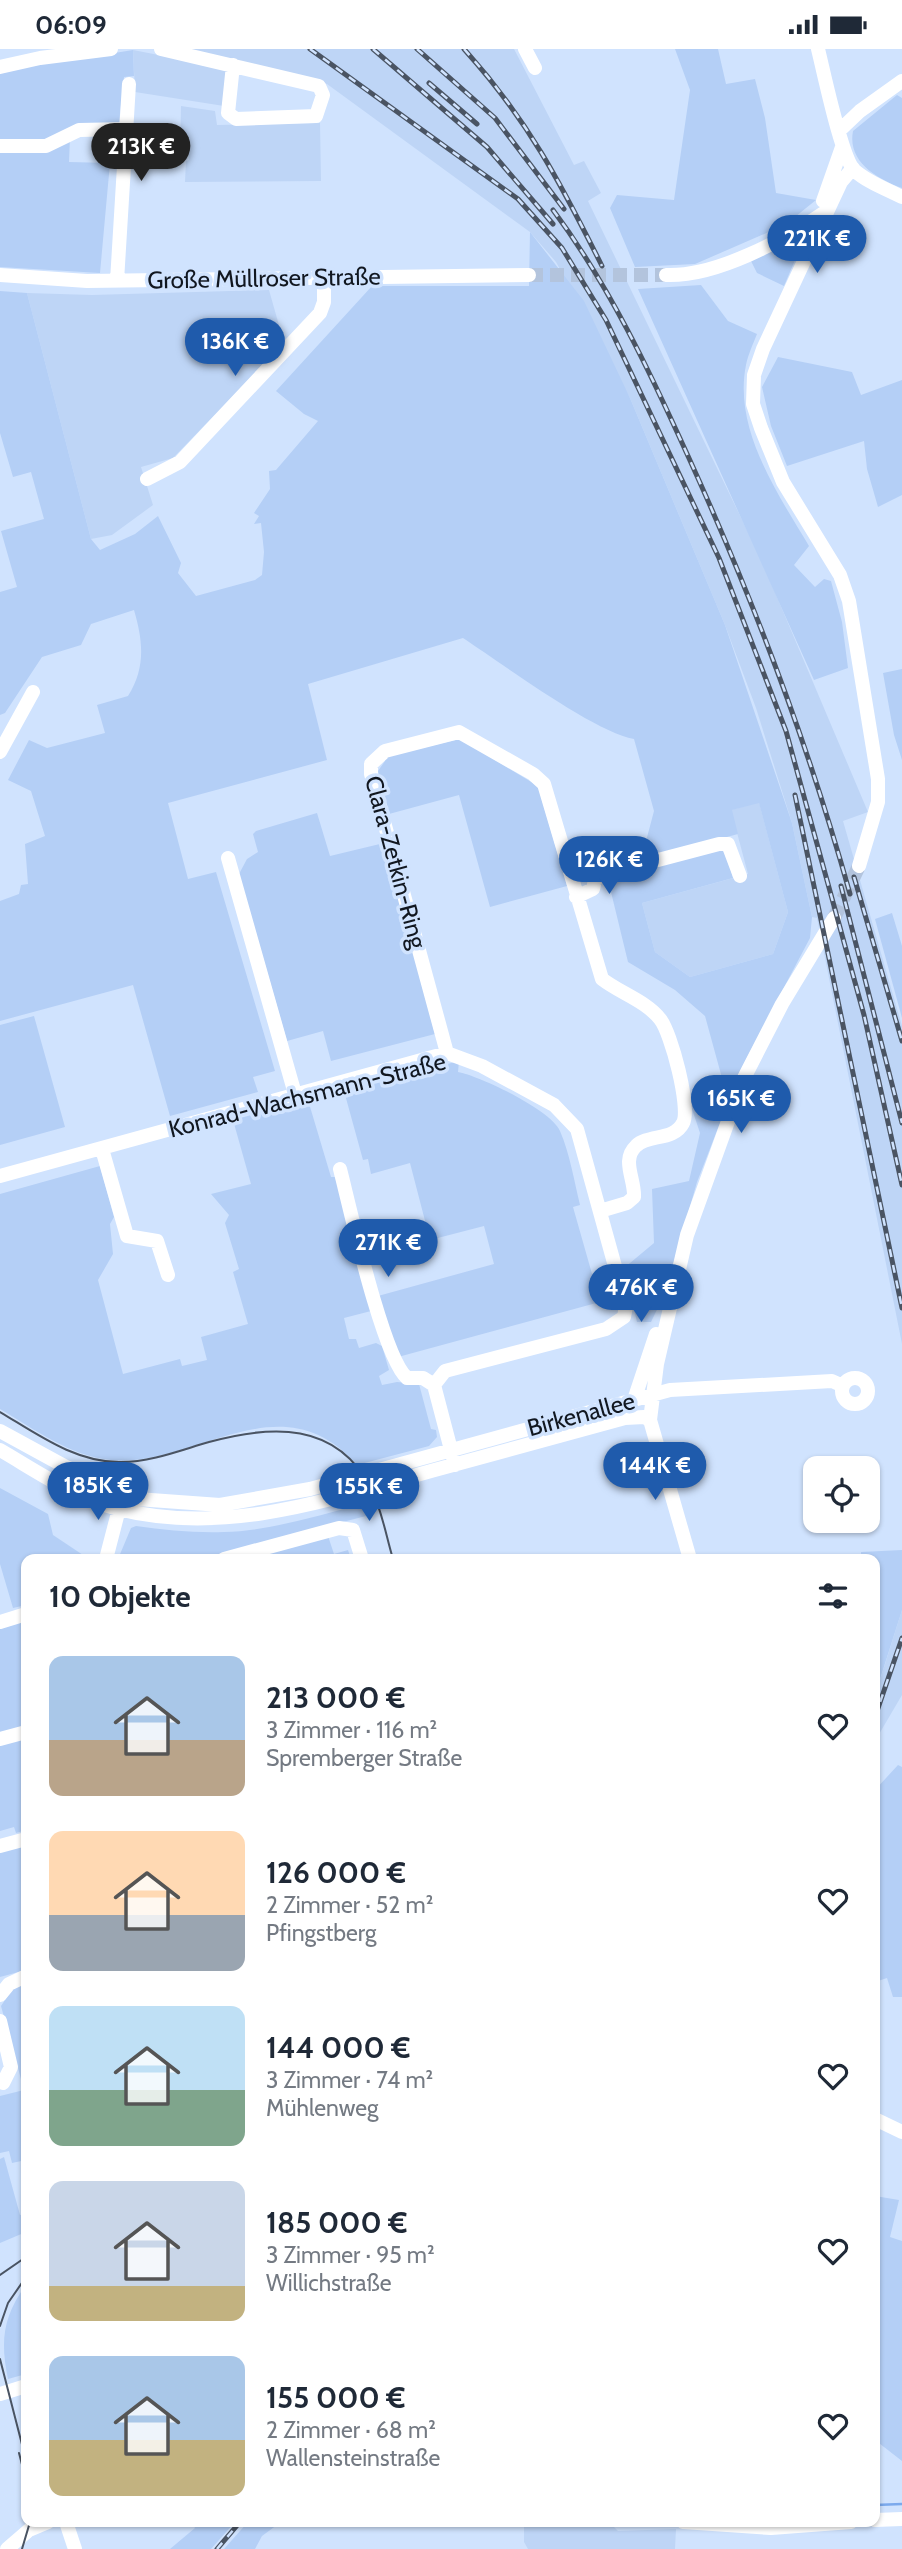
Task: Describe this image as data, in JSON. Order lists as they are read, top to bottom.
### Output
{
  "streets": {
    "street": [
      "Große Müllroser Straße",
      "Clara-Zetkin-Ring",
      "Konrad-Wachsmann-Straße",
      "Birkenallee"
    ]
  },
  "crossings": [
    ["Clara-Zetkin-Ring", "Konrad-Wachsmann-Straße"]
  ],
  "page": {
    "status": "06:09",
    "price": [
      "213K €",
      "221K €",
      "136K €",
      "126K €",
      "165K €",
      "271K €",
      "476K €",
      "144K €",
      "185K €",
      "155K €"
    ],
    "heading": "10 Objekte",
    "list": [
      {
        "name": "213 000 €",
        "note": "3 Zimmer · 116 m² · Spremberger Straße"
      },
      {
        "name": "126 000 €",
        "note": "2 Zimmer · 52 m² · Pfingstberg"
      },
      {
        "name": "144 000 €",
        "note": "3 Zimmer · 74 m² · Mühlenweg"
      },
      {
        "name": "185 000 €",
        "note": "3 Zimmer · 95 m² · Willichstraße"
      },
      {
        "name": "155 000 €",
        "note": "2 Zimmer · 68 m² · Wallensteinstraße"
      }
    ]
  }
}
